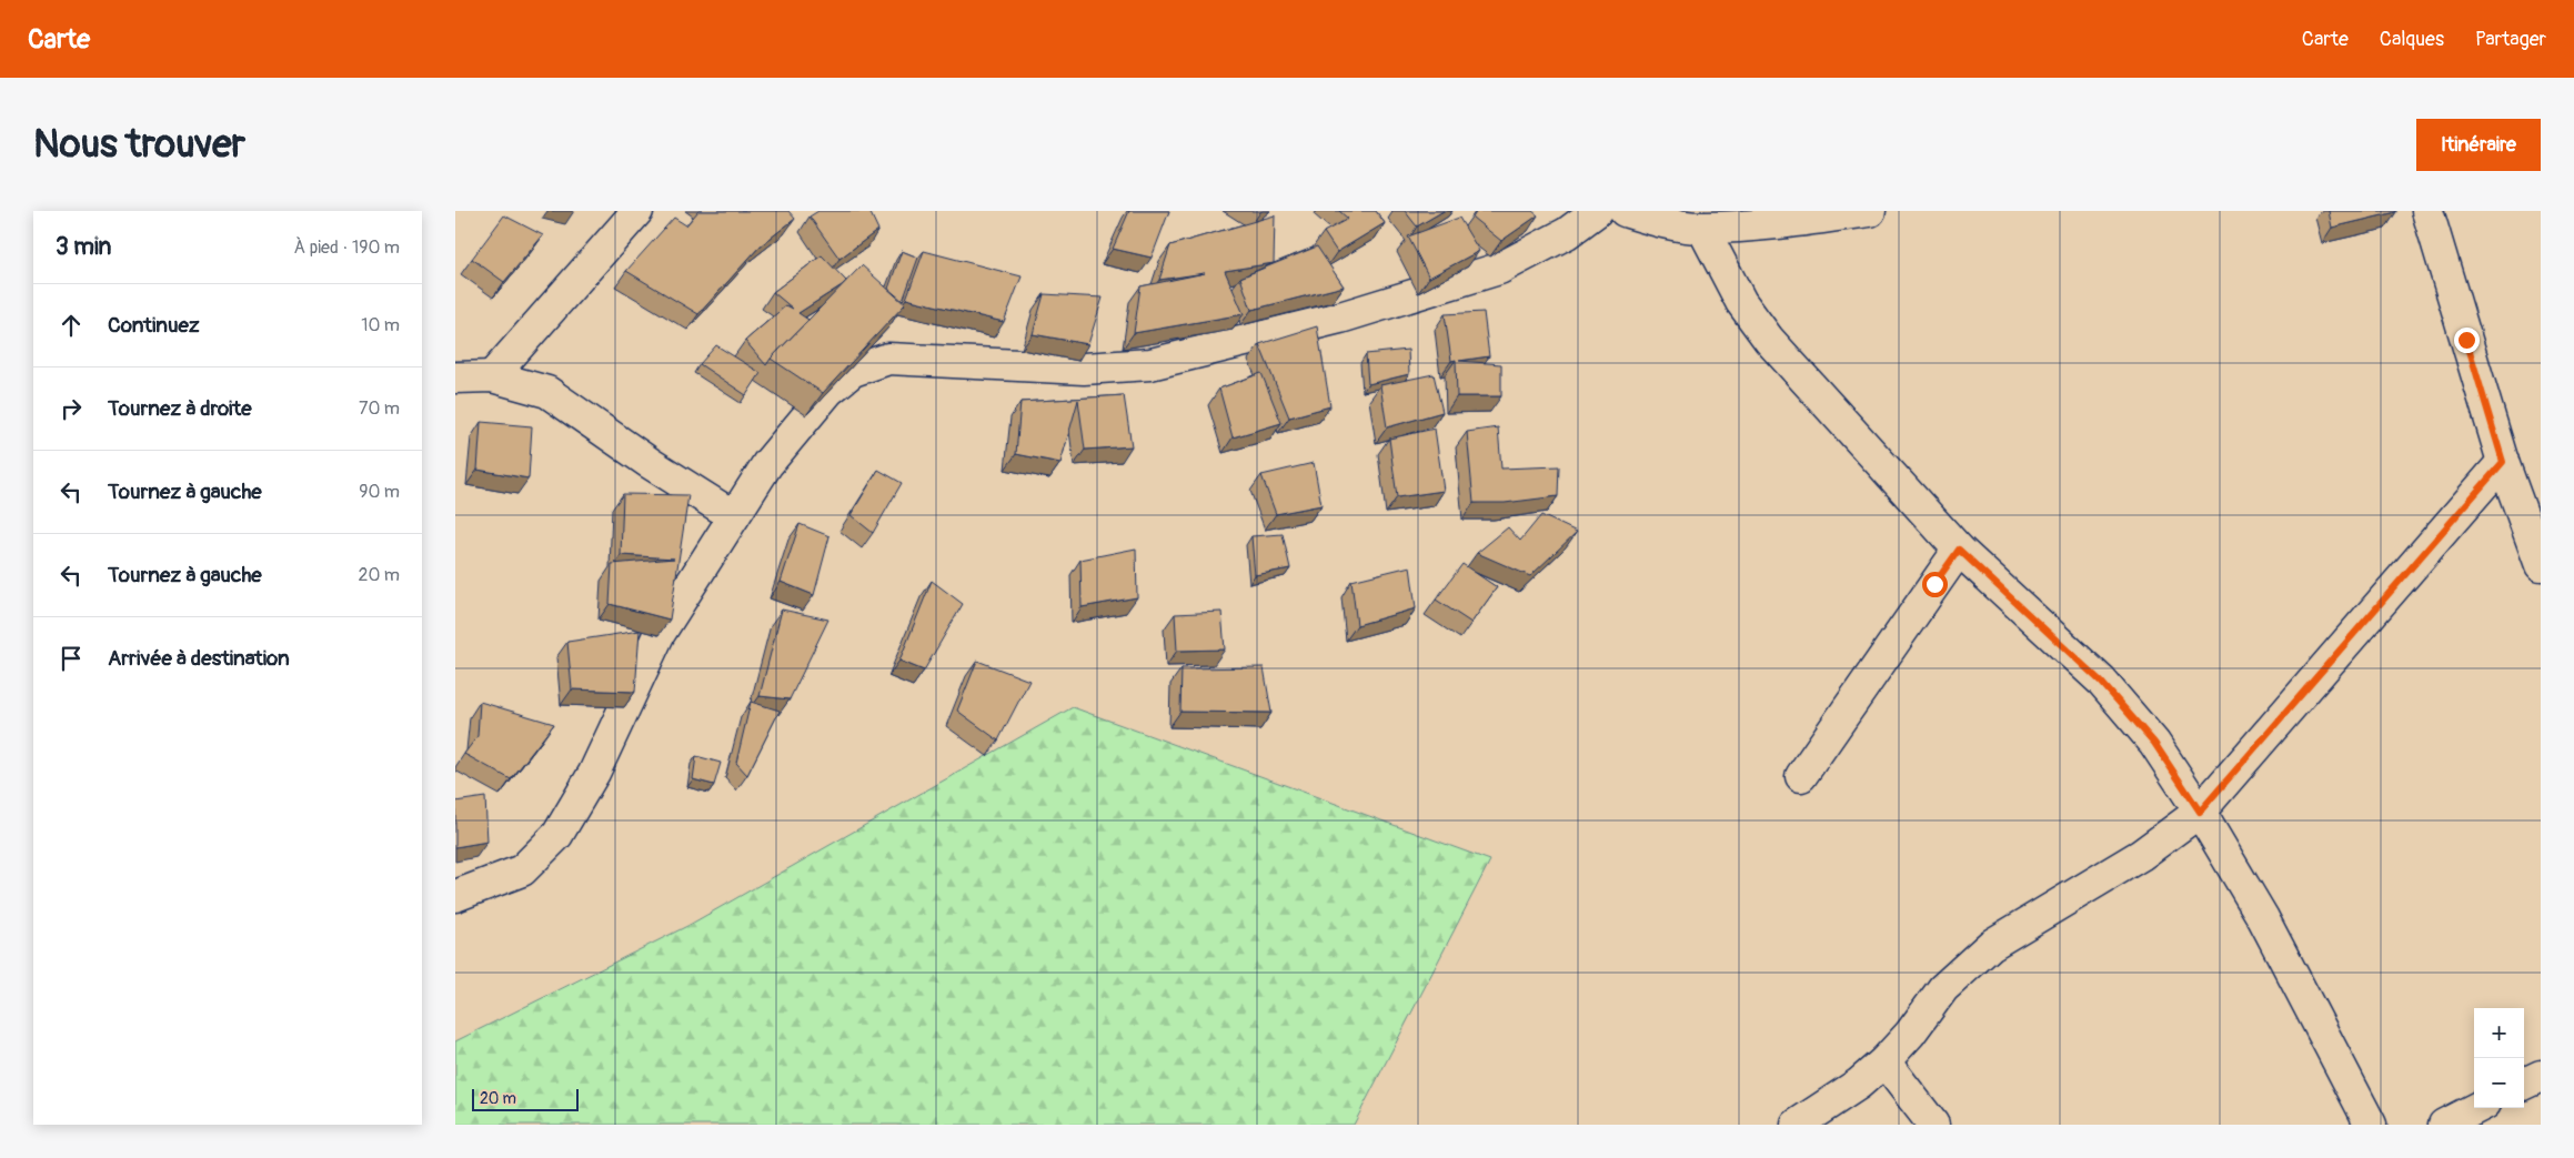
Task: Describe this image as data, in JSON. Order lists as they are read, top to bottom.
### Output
{
  "scale_bar": "20 m",
  "page": {
    "header": "Carte",
    "nav": ["Carte", "Calques", "Partager"],
    "buttons": "Itinéraire",
    "title": "Nous trouver",
    "heading": ["3 min", "À pied · 190 m"],
    "list": [
      ["Continuez", "10 m"],
      ["Tournez à droite", "70 m"],
      ["Tournez à gauche", "90 m"],
      ["Tournez à gauche", "20 m"],
      "Arrivée à destination"
    ],
    "map_buttons": ["+", "−"],
    "scale": "20 m"
  }
}
